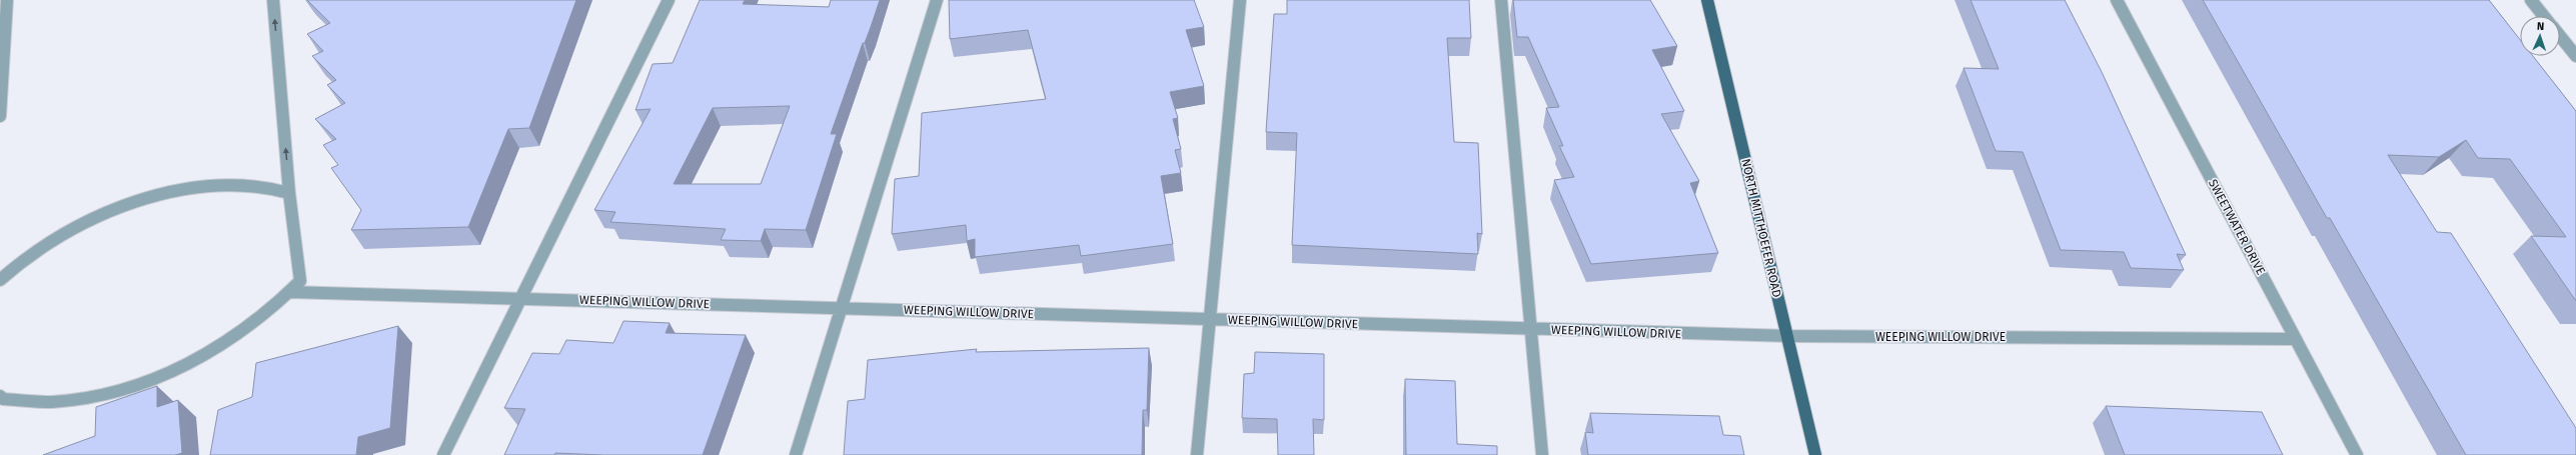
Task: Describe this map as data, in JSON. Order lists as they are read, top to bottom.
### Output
{
  "streets": {
    "main road": ["NORTH MITTHOEFER ROAD"],
    "street": ["SWEETWATER DRIVE", "WEEPING WILLOW DRIVE"]
  },
  "crossings": [
    ["SWEETWATER DRIVE", "WEEPING WILLOW DRIVE"],
    ["NORTH MITTHOEFER ROAD", "WEEPING WILLOW DRIVE"]
  ],
  "north": "top"
}
